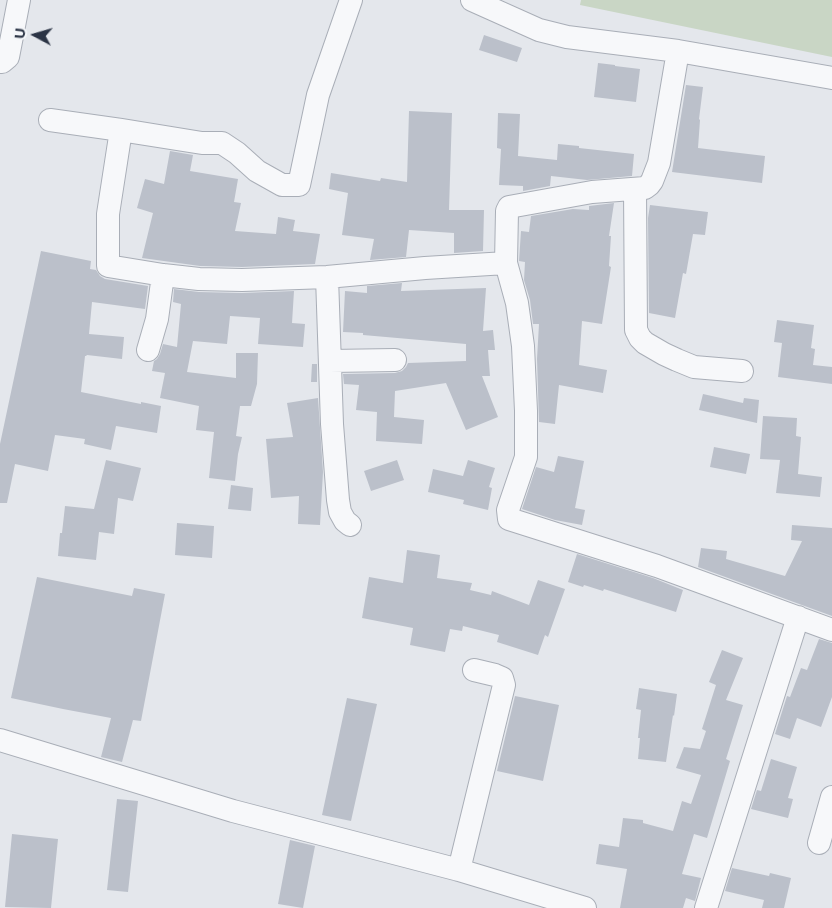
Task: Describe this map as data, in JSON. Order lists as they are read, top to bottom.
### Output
{
  "north": "left"
}
